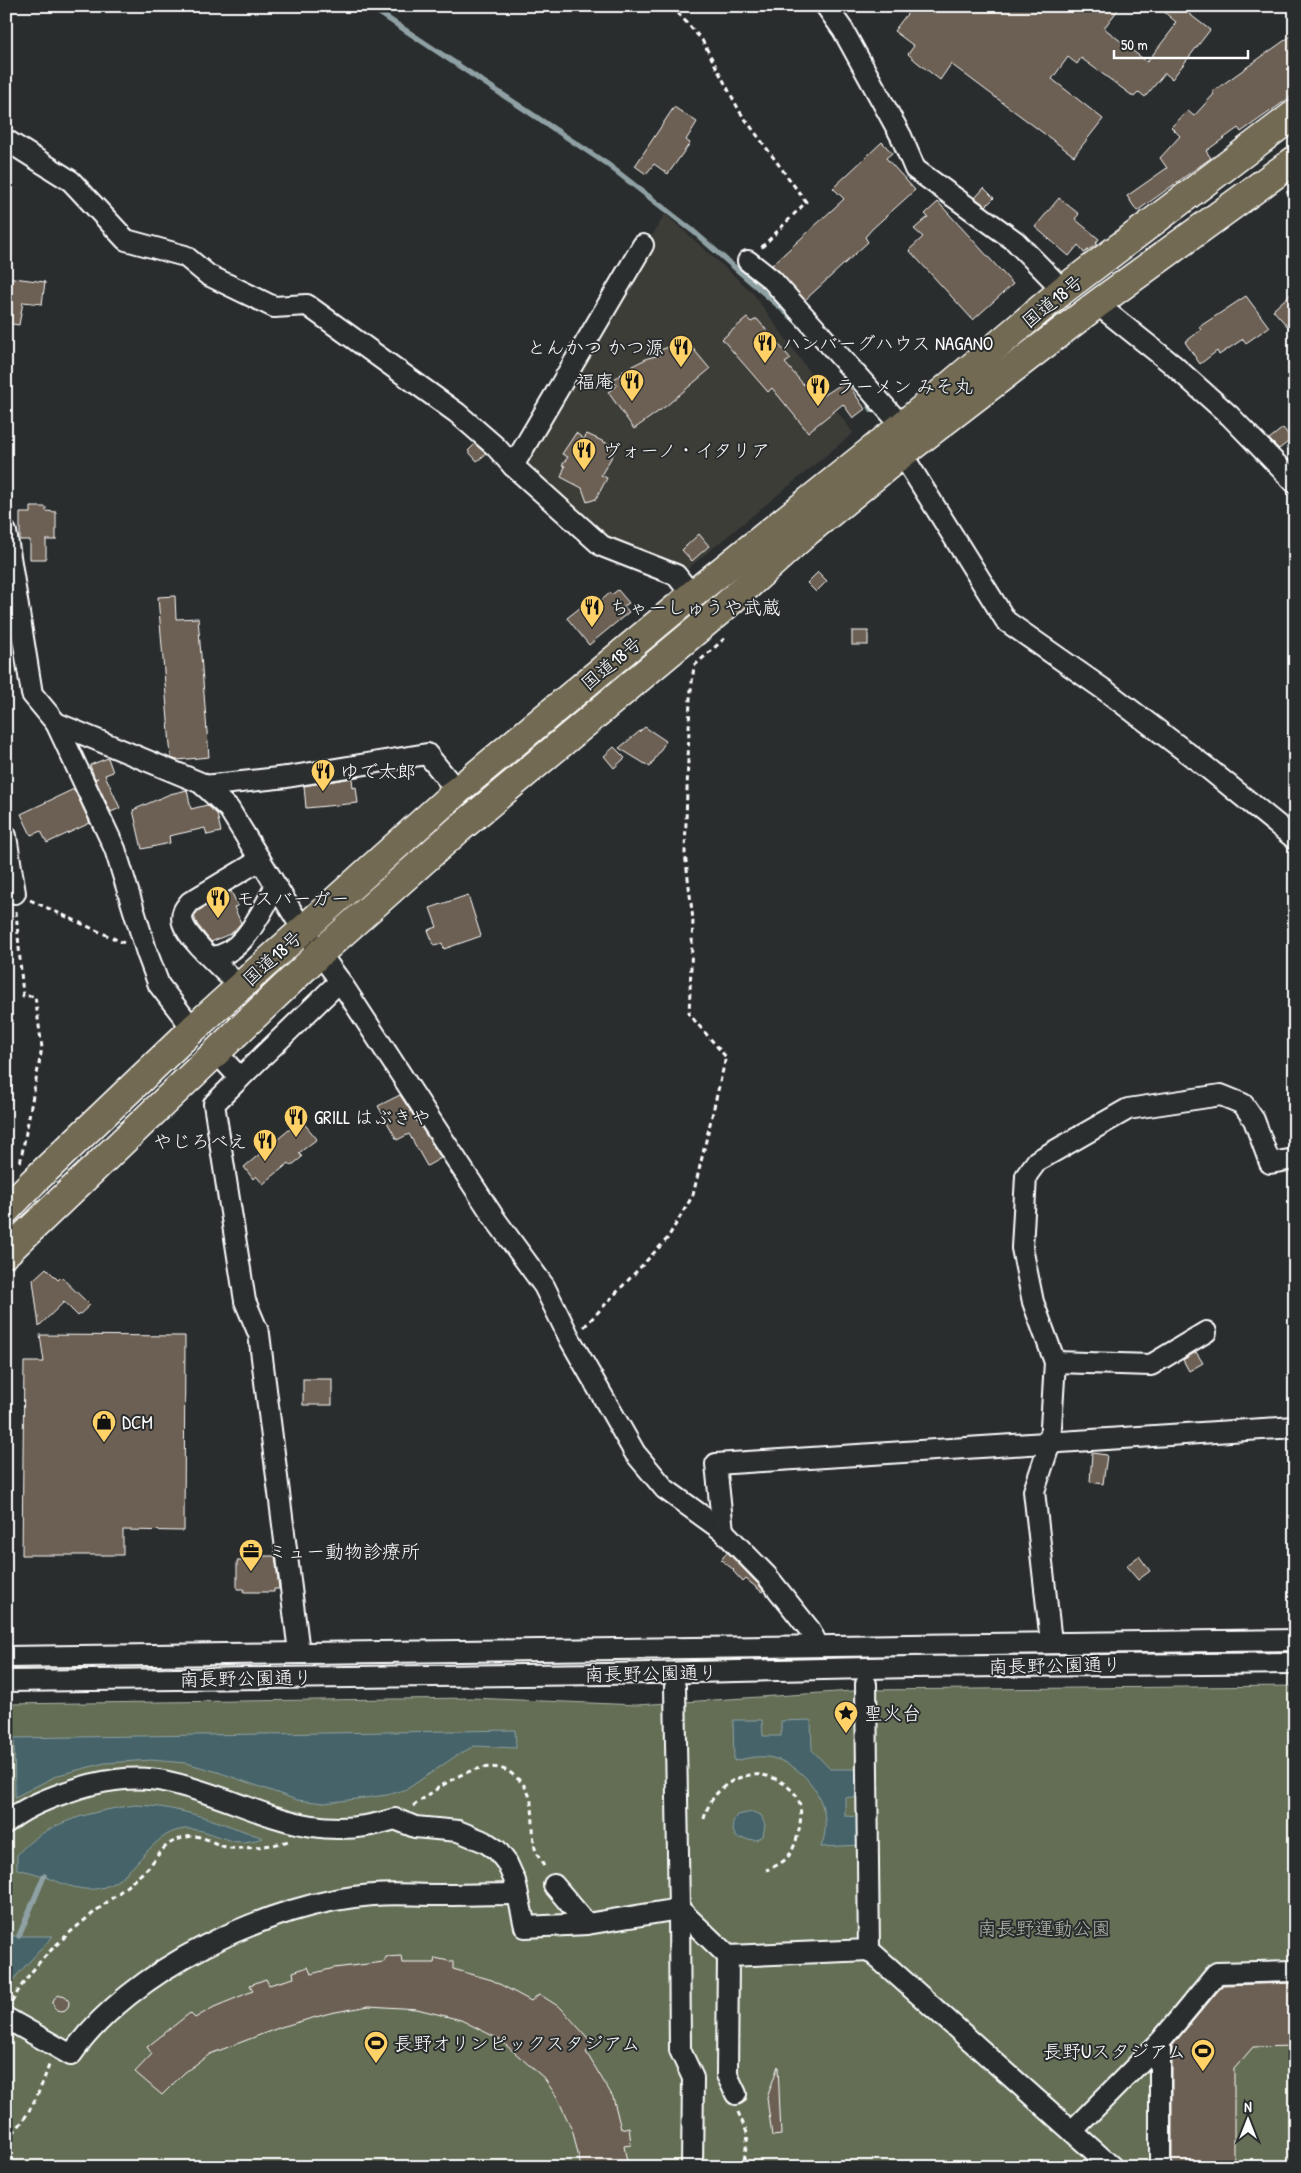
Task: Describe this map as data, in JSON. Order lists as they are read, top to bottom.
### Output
{
  "streets": {
    "highway": ["国道18号"],
    "street": ["南長野公園通り"]
  },
  "parks": ["南長野運動公園"],
  "places": {
    "restaurant": [
      "ハンバーグハウス NAGANO",
      "とんかつ かつ源",
      "福庵",
      "ラーメン みそ丸",
      "ヴォーノ・イタリア",
      "ちゃーしゅうや武蔵",
      "ゆで太郎",
      "モスバーガー",
      "GRILL はぶきや",
      "やじろべえ"
    ],
    "shop": ["DCM"],
    "office": ["ミュー動物診療所"],
    "place": ["聖火台"],
    "sports": ["長野オリンピックスタジアム", "長野Uスタジアム"]
  },
  "scale_bar": "50 m",
  "north": "top"
}
